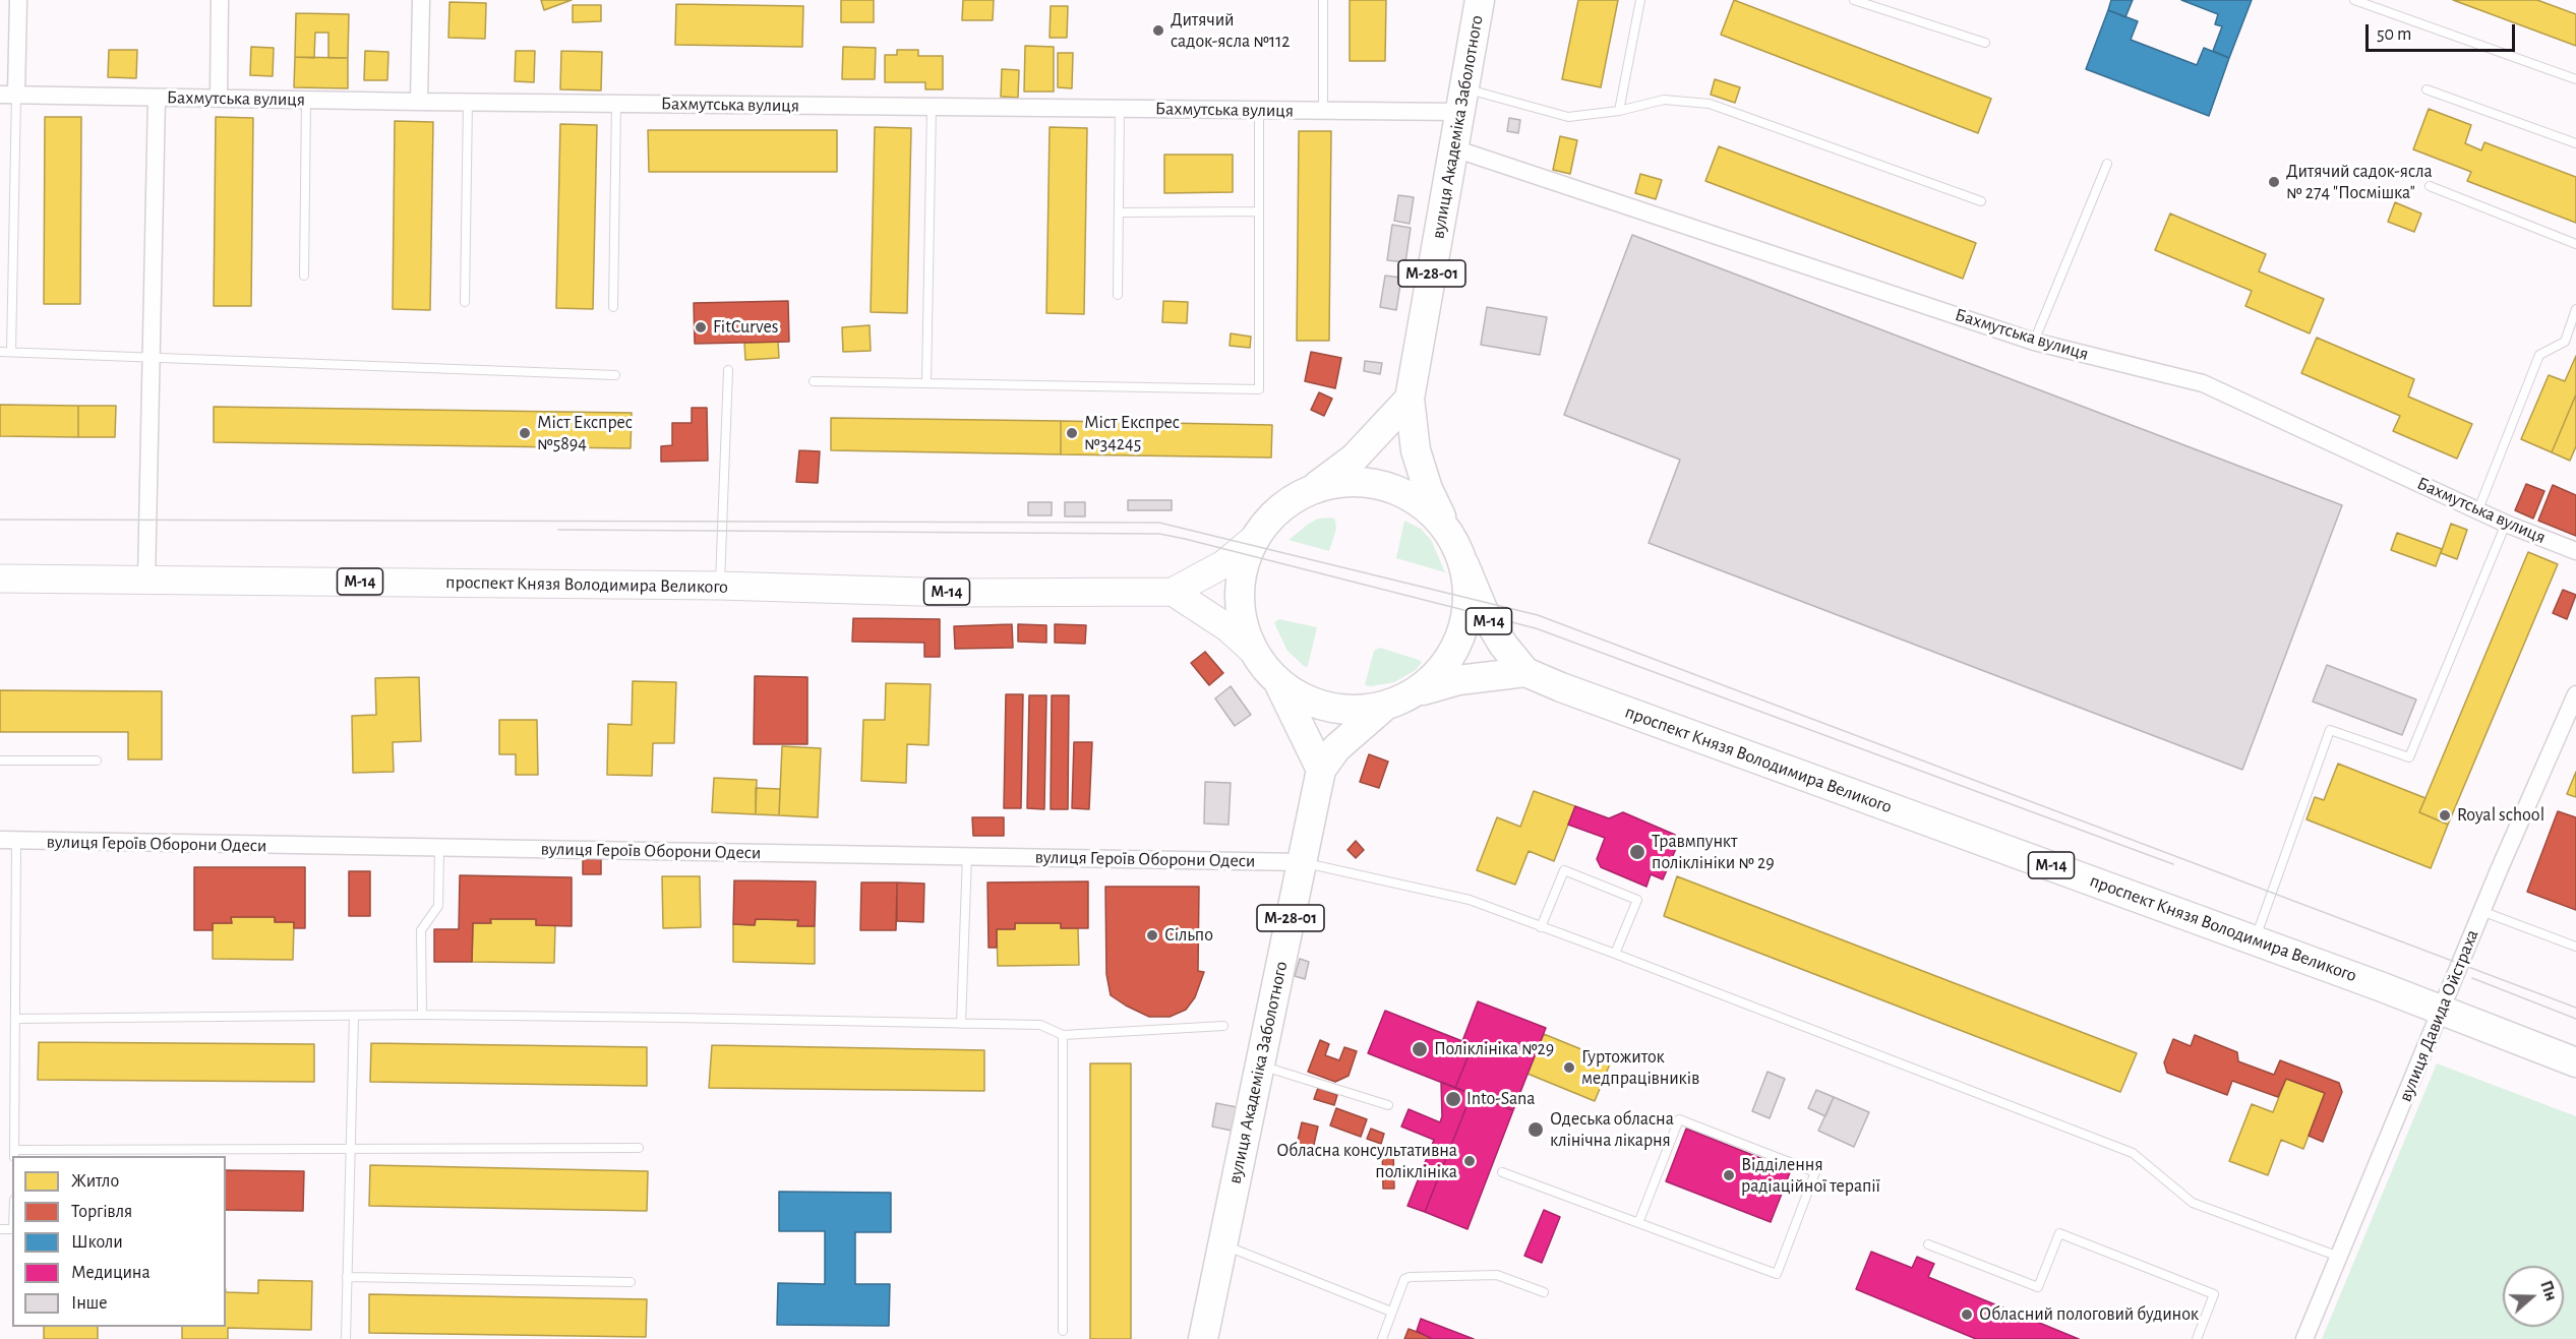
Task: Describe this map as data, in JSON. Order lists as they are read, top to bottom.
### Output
{
  "streets": {
    "highway": [
      "вулиця Академіка Заболотного",
      "М-28-01",
      "М-14",
      "проспект Князя Володимира Великого"
    ],
    "street": ["Бахмутська вулиця", "вулиця Героїв Оборони Одеси", "вулиця Давида Ойстраха"]
  },
  "crossings": [
    ["Бахмутська вулиця", "вулиця Академіка Заболотного"],
    ["вулиця Академіка Заболотного", "М-14"],
    ["вулиця Академіка Заболотного", "вулиця Героїв Оборони Одеси"],
    ["М-14", "проспект Князя Володимира Великого"],
    ["проспект Князя Володимира Великого", "вулиця Давида Ойстраха"]
  ],
  "places": [
    "Дитячий садок-ясла №112",
    "Дитячий садок-ясла № 274 \"Посмішка\"",
    "FitCurves",
    "Міст Експрес №5894",
    "Міст Експрес №34245",
    "Royal school",
    "Травмпункт поліклініки № 29",
    "Сільпо",
    "Поліклініка №29",
    "Гуртожиток медпрацівників",
    "Into-Sana",
    "Одеська обласна клінічна лікарня",
    "Обласна консультативна поліклініка",
    "Відділення радіаційної терапії",
    "Обласний пологовий будинок"
  ],
  "legend": [
    "Житло",
    "Торгівля",
    "Школи",
    "Медицина",
    "Інше"
  ],
  "scale_bar": "50 m",
  "north": "right"
}
